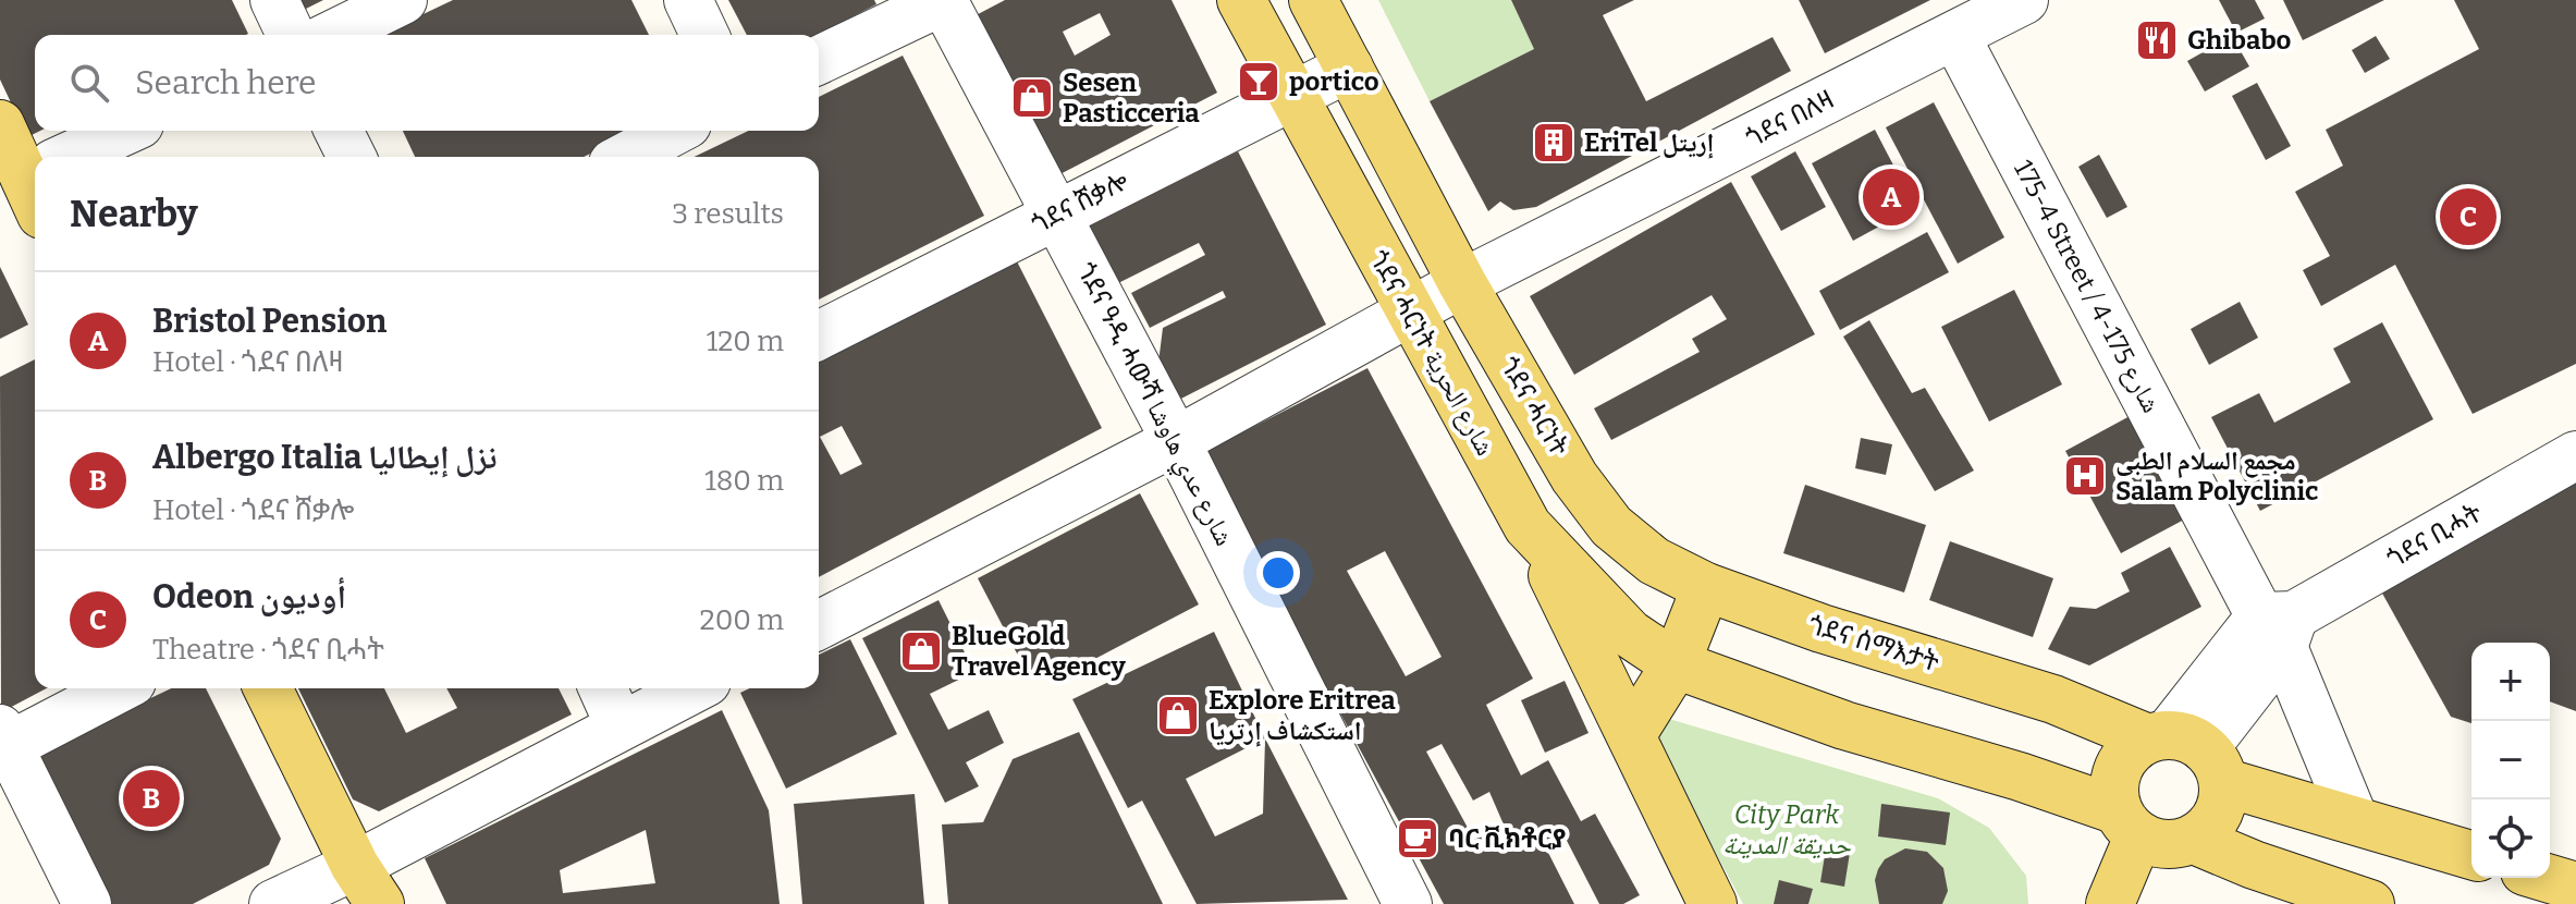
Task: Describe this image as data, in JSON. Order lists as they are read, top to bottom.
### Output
{
  "streets": {
    "main road": ["ጎደና ሓርነት شارع الحرية", "ጎደና ሓርነት", "ጎደና ሰማእታት"],
    "street": [
      "ጎደና በለዛ",
      "ጎደና ሸቃሎ",
      "175-4 Street / شارع 175-4",
      "ጎደና ዓዲ ሓውሻ شارع عدي هاوشا",
      "ጎደና ቢሓት"
    ]
  },
  "crossings": [
    ["ጎደና በለዛ", "175-4 Street / شارع 175-4"],
    ["ጎደና በለዛ", "ጎደና ሓርነት شارع الحرية"],
    ["ጎደና በለዛ", "ጎደና ዓዲ ሓውሻ شارع عدي هاوشا"],
    ["ጎደና በለዛ", "ጎደና ሓርነት"],
    ["ጎደና ሸቃሎ", "ጎደና ሓርነት شارع الحرية"],
    ["ጎደና ሸቃሎ", "ጎደና ዓዲ ሓውሻ شارع عدي هاوشا"],
    ["175-4 Street / شارع 175-4", "ጎደና ቢሓት"],
    ["175-4 Street / شارع 175-4", "ጎደና ሰማእታት"],
    ["ጎደና ሓርነት", "ጎደና ሰማእታት"],
    ["ጎደና ቢሓት", "ጎደና ሰማእታት"]
  ],
  "parks": ["City Park حديقة المدينة"],
  "places": {
    "restaurant": ["Ghibabo"],
    "bar": ["portico"],
    "shop": ["Sesen Pasticceria", "BlueGold Travel Agency", "Explore Eritrea استكشاف إرتريا"],
    "building": ["EriTel إريتل"],
    "hospital": ["مجمع السلام الطبي Salam Polyclinic"],
    "cafe": ["ባር ቪክቶርያ"]
  },
  "page": {
    "search": "Search here",
    "heading": ["Nearby", "3 results"],
    "pins": ["A", "C", "B"],
    "list": [
      {
        "mark": "A",
        "name": "Bristol Pension",
        "note": "Hotel · ጎደና በለዛ",
        "value": "120 m"
      },
      {
        "mark": "B",
        "name": "Albergo Italia نزل إيطاليا",
        "note": "Hotel · ጎደና ሸቃሎ",
        "value": "180 m"
      },
      {
        "mark": "C",
        "name": "Odeon أوديون",
        "note": "Theatre · ጎደና ቢሓት",
        "value": "200 m"
      }
    ],
    "map_buttons": ["+", "−"]
  }
}
